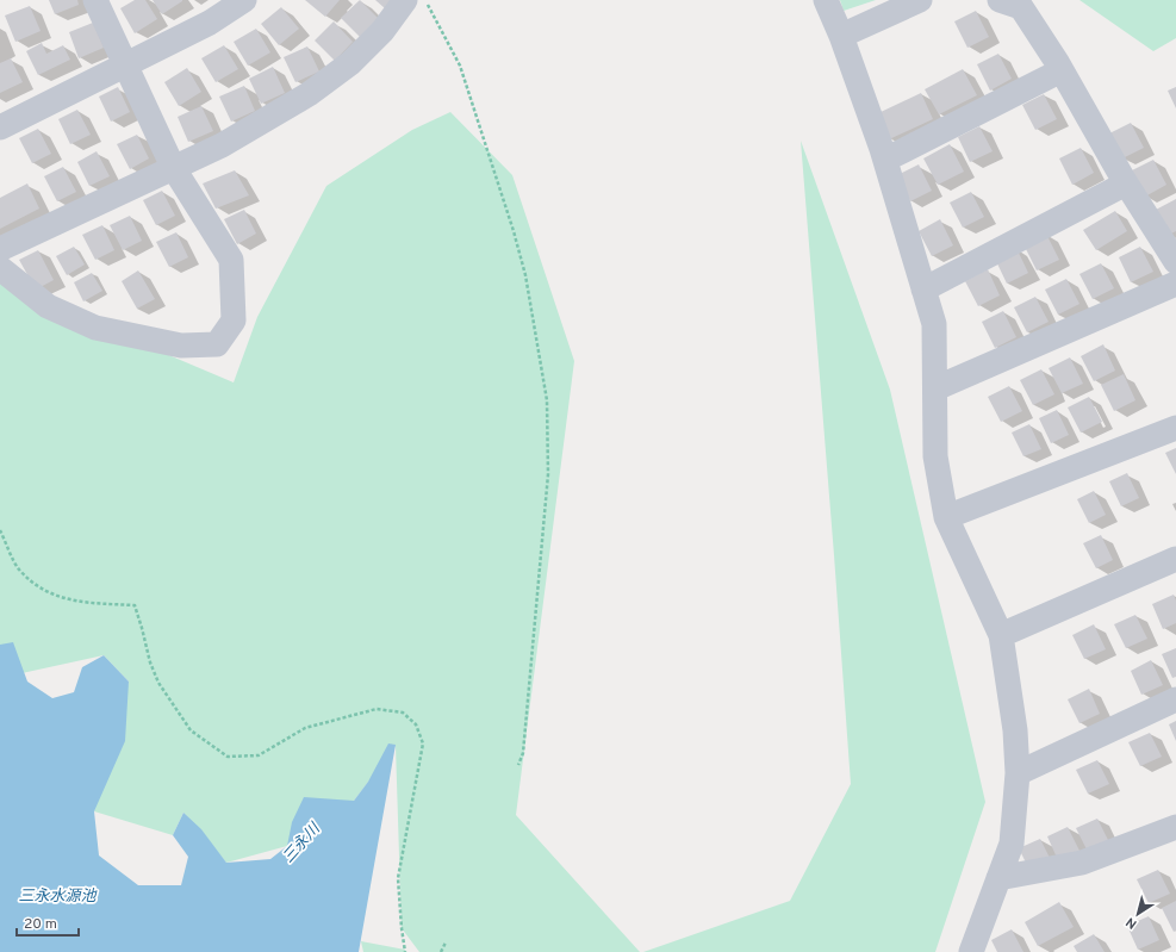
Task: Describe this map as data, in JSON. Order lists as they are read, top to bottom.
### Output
{
  "water": ["三永川", "三永水源池"],
  "scale_bar": "20 m",
  "north": "bottom left"
}
